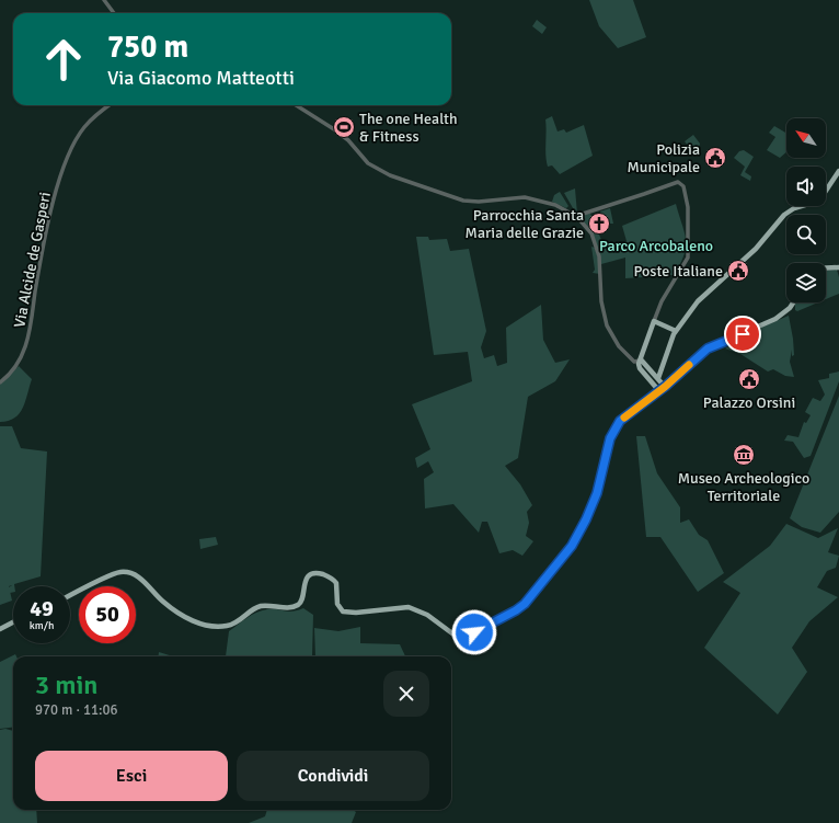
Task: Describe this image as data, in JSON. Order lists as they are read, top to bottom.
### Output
{
  "streets": {
    "street": ["Via Alcide de Gasperi"]
  },
  "parks": ["Parco Arcobaleno"],
  "places": {
    "sports": ["The one Health & Fitness"],
    "public building": ["Polizia Municipale", "Poste Italiane", "Palazzo Orsini"],
    "church": ["Parrocchia Santa Maria delle Grazie"],
    "museum": ["Museo Archeologico Territoriale"]
  },
  "north": "top left",
  "page": {
    "turn": ["750 m", "Via Giacomo Matteotti"],
    "speed": "49 km/h",
    "limit": "50",
    "heading": ["3 min", "970 m · 11:06"],
    "buttons": ["Esci", "Condividi"]
  }
}
